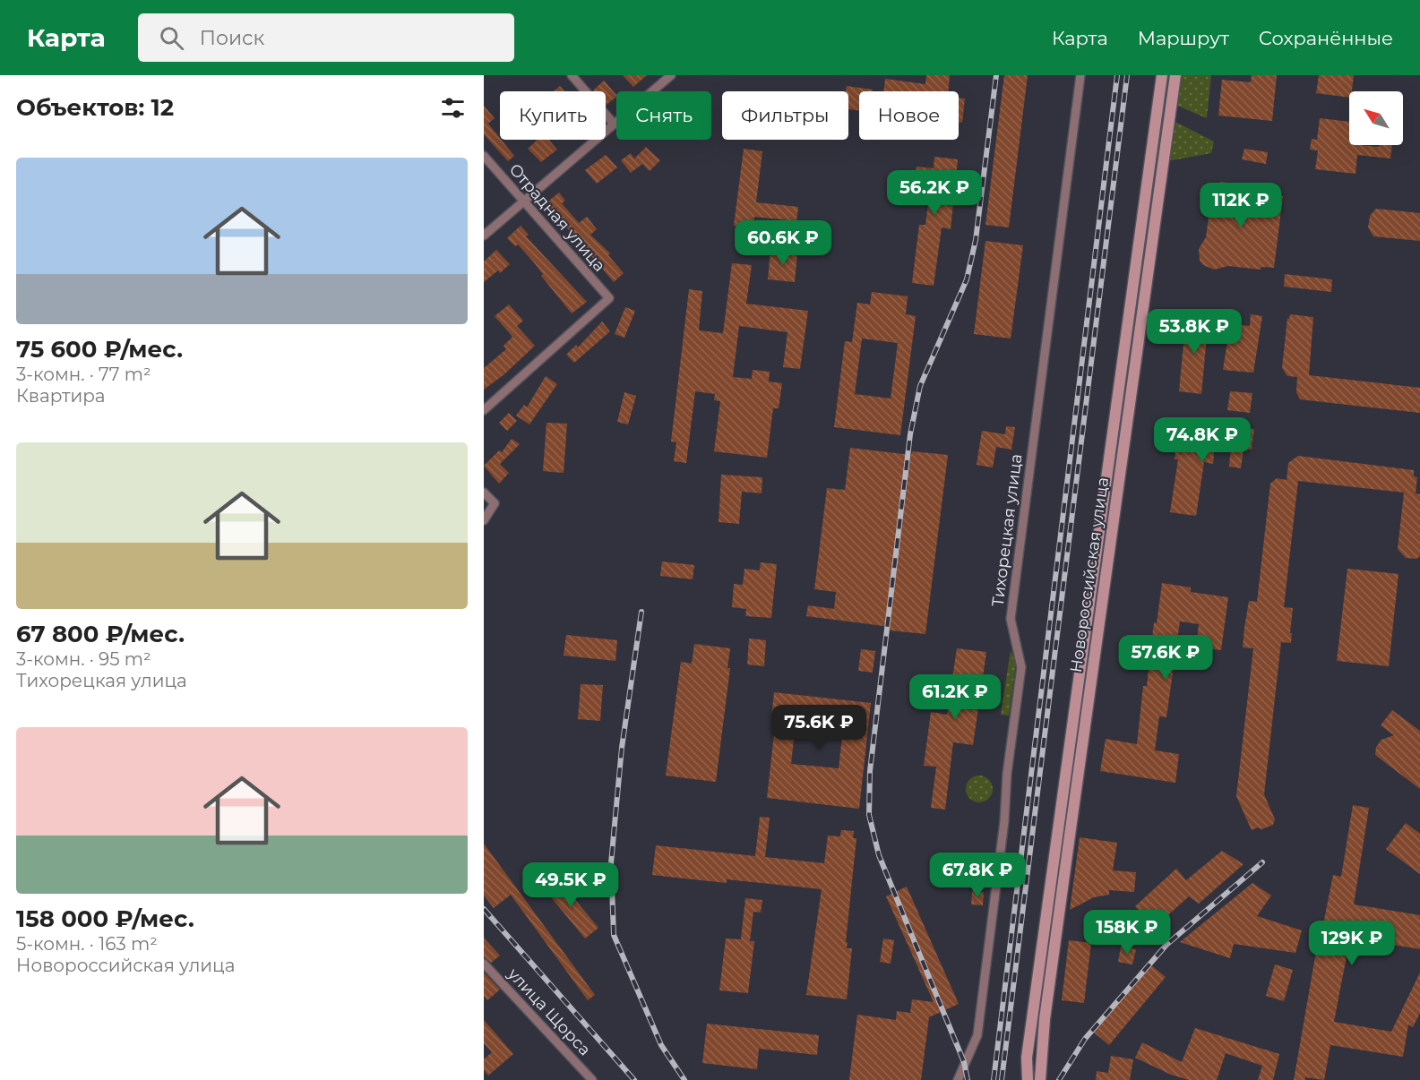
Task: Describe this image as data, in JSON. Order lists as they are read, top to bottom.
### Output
{
  "streets": {
    "main road": ["Новороссийская улица"],
    "street": ["Отрадная улица", "Тихорецкая улица", "улица Щорса"]
  },
  "north": "top left",
  "page": {
    "header": "Карта",
    "search": "Поиск",
    "nav": ["Карта", "Маршрут", "Сохранённые"],
    "heading": "Объектов: 12",
    "chip": [
      "Купить",
      "Снять",
      "Фильтры",
      "Новое"
    ],
    "list": [
      {
        "name": "75 600 ₽/мес.",
        "note": "3-комн. · 77 m² · Квартира"
      },
      {
        "name": "67 800 ₽/мес.",
        "note": "3-комн. · 95 m² · Тихорецкая улица"
      },
      {
        "name": "158 000 ₽/мес.",
        "note": "5-комн. · 163 m² · Новороссийская улица"
      }
    ],
    "price": [
      "56.2K ₽",
      "112K ₽",
      "60.6K ₽",
      "53.8K ₽",
      "74.8K ₽",
      "57.6K ₽",
      "61.2K ₽",
      "75.6K ₽",
      "67.8K ₽",
      "49.5K ₽",
      "158K ₽",
      "129K ₽"
    ]
  }
}
